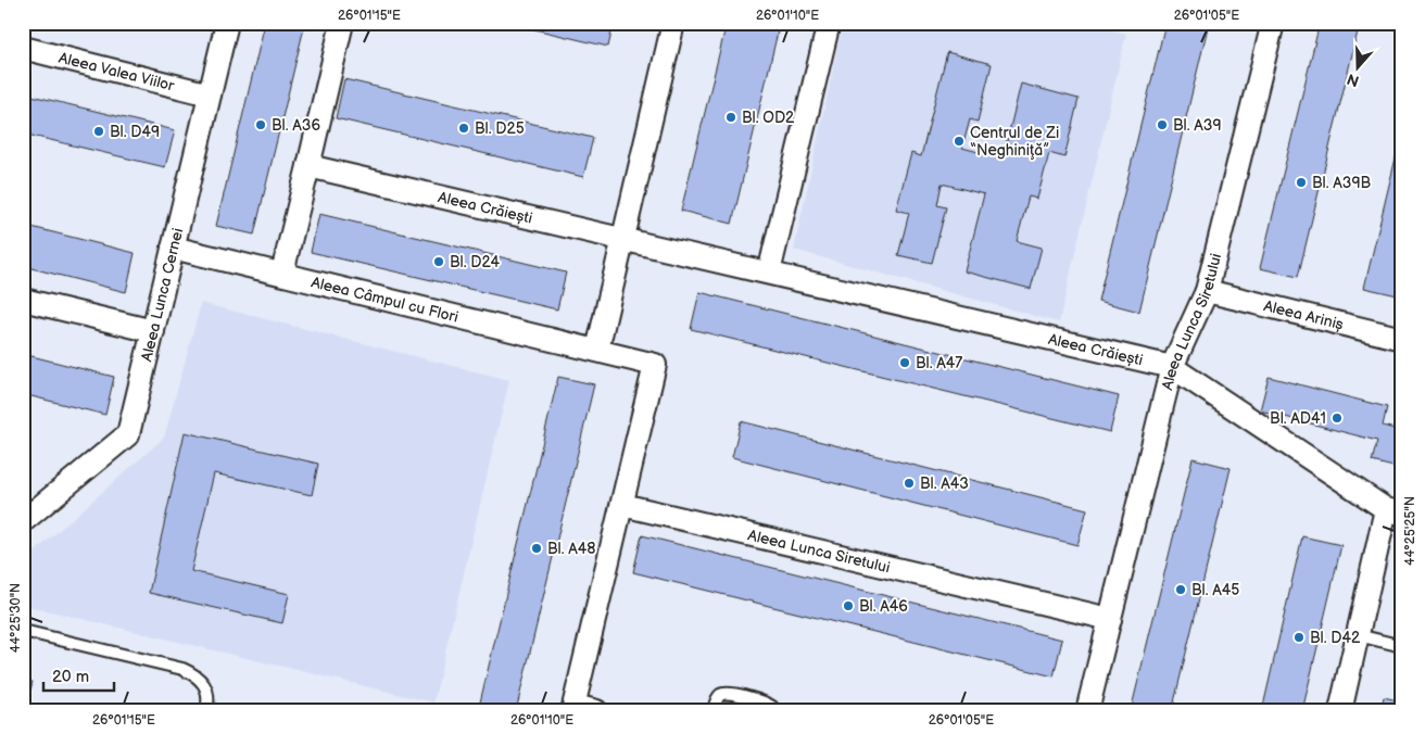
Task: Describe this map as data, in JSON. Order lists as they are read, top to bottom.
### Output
{
  "streets": {
    "street": [
      "Aleea Valea Viilor",
      "Aleea Crăiești",
      "Aleea Lunca Cernei",
      "Aleea Câmpul cu Flori",
      "Aleea Ariniș",
      "Aleea Lunca Siretului"
    ]
  },
  "crossings": [
    ["Aleea Valea Viilor", "Aleea Lunca Cernei"],
    ["Aleea Crăiești", "Aleea Lunca Siretului"],
    ["Aleea Lunca Cernei", "Aleea Câmpul cu Flori"],
    ["Aleea Câmpul cu Flori", "Aleea Lunca Siretului"],
    ["Aleea Ariniș", "Aleea Lunca Siretului"]
  ],
  "places": [
    "Bl. OD2",
    "Bl. A36",
    "Bl. A39",
    "Bl. D25",
    "Bl. D49",
    "Centrul de Zi “Neghiniţă”",
    "Bl. A39B",
    "Bl. D24",
    "Bl. A47",
    "Bl. AD41",
    "Bl. A43",
    "Bl. A48",
    "Bl. A45",
    "Bl. A46",
    "Bl. D42"
  ],
  "scale_bar": "20 m",
  "north": "bottom",
  "coordinates": [
    "26°01'15\"E",
    "26°01'10\"E",
    "26°01'05\"E",
    "44°25'25\"N",
    "44°25'30\"N"
  ]
}
